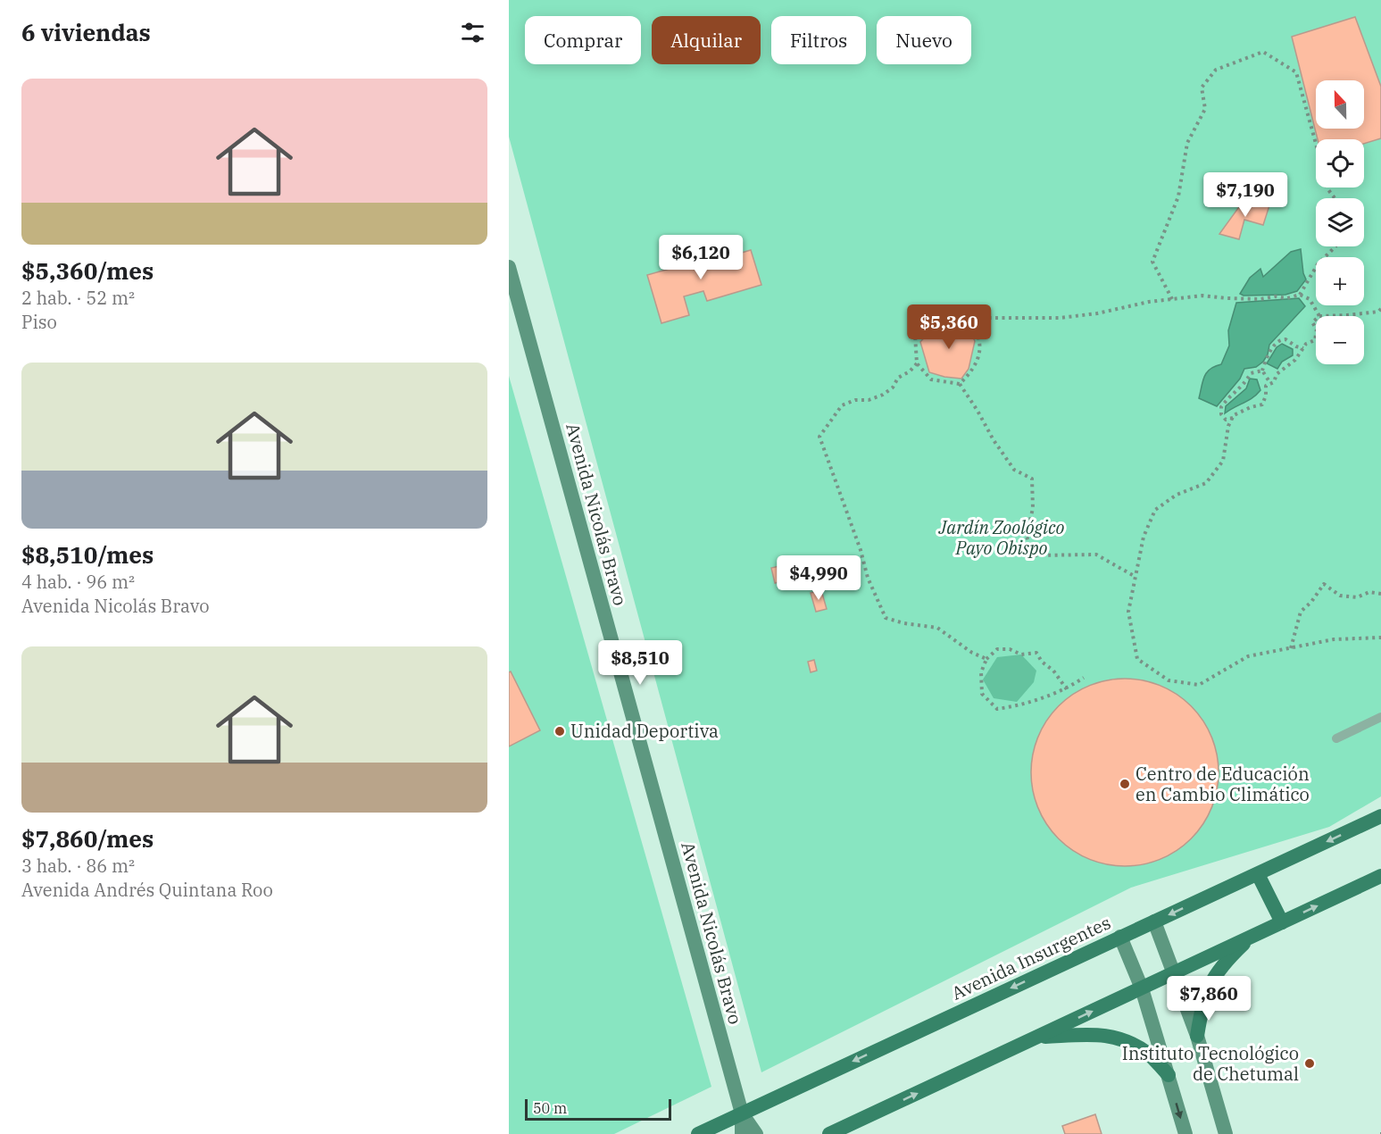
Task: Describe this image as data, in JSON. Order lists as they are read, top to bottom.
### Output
{
  "streets": {
    "main road": ["Avenida Nicolás Bravo", "Avenida Insurgentes"]
  },
  "crossings": [
    ["Avenida Nicolás Bravo", "Avenida Insurgentes"]
  ],
  "parks": ["Jardín Zoológico Payo Obispo"],
  "places": ["Unidad Deportiva", "Centro de Educación en Cambio Climático", "Instituto Tecnológico de Chetumal"],
  "scale_bar": "50 m",
  "north": "top",
  "page": {
    "heading": "6 viviendas",
    "chip": [
      "Comprar",
      "Alquilar",
      "Filtros",
      "Nuevo"
    ],
    "list": [
      {
        "name": "$5,360/mes",
        "note": "2 hab. · 52 m² · Piso"
      },
      {
        "name": "$8,510/mes",
        "note": "4 hab. · 96 m² · Avenida Nicolás Bravo"
      },
      {
        "name": "$7,860/mes",
        "note": "3 hab. · 86 m² · Avenida Andrés Quintana Roo"
      }
    ],
    "map_buttons": ["+", "−"],
    "price": [
      "$7,190",
      "$6,120",
      "$5,360",
      "$4,990",
      "$8,510",
      "$7,860"
    ],
    "scale": "50 m"
  }
}
